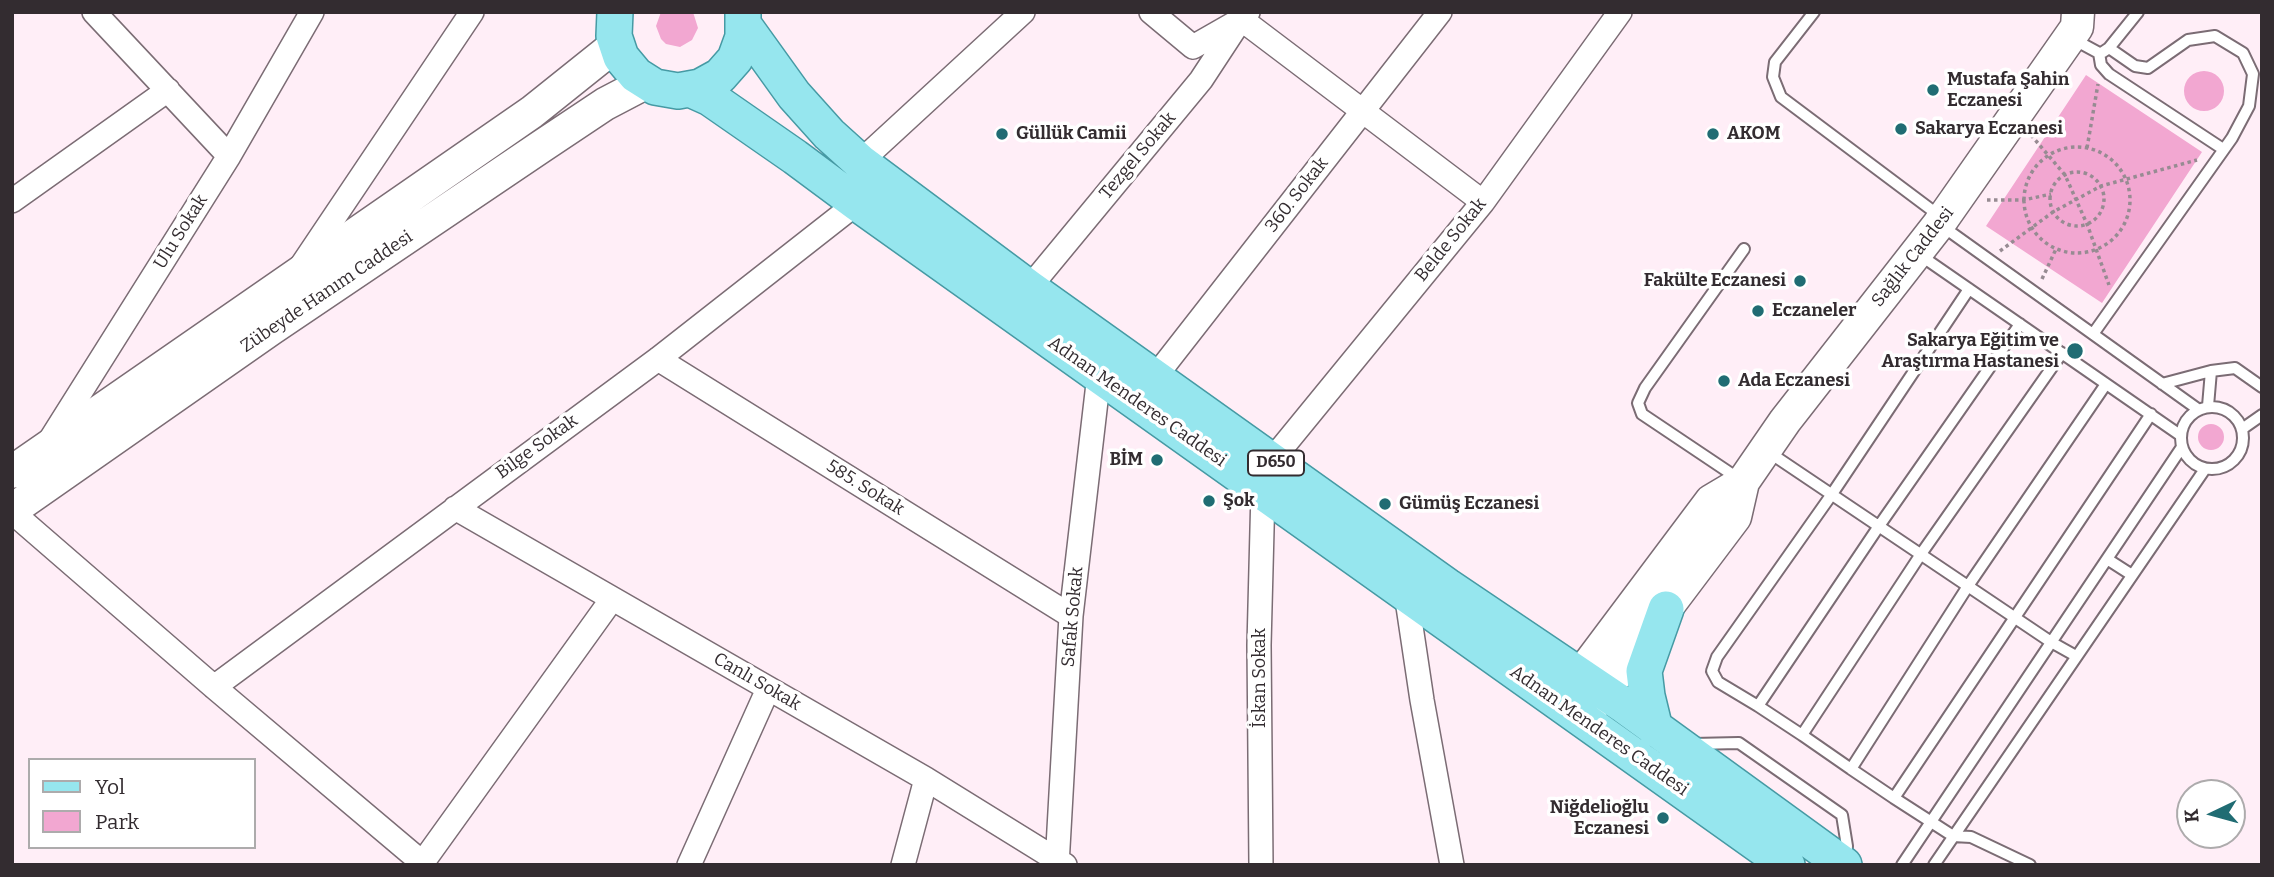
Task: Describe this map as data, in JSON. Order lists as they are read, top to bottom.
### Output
{
  "streets": {
    "main road": [
      "Sağlık Caddesi",
      "Zübeyde Hanım Caddesi",
      "Adnan Menderes Caddesi",
      "D650"
    ],
    "street": [
      "Tezgel Sokak",
      "360. Sokak",
      "Ulu Sokak",
      "Belde Sokak",
      "Bilge Sokak",
      "585. Sokak",
      "Safak Sokak",
      "İskan Sokak",
      "Canlı Sokak"
    ]
  },
  "crossings": [
    ["Tezgel Sokak", "Adnan Menderes Caddesi"],
    ["360. Sokak", "Adnan Menderes Caddesi"],
    ["Ulu Sokak", "Zübeyde Hanım Caddesi"],
    ["Belde Sokak", "Adnan Menderes Caddesi"],
    ["Belde Sokak", "İskan Sokak"],
    ["Sağlık Caddesi", "Adnan Menderes Caddesi"],
    ["Adnan Menderes Caddesi", "Bilge Sokak"],
    ["Adnan Menderes Caddesi", "Safak Sokak"],
    ["Adnan Menderes Caddesi", "İskan Sokak"],
    ["Bilge Sokak", "585. Sokak"],
    ["Bilge Sokak", "Canlı Sokak"],
    ["585. Sokak", "Safak Sokak"],
    ["Safak Sokak", "Canlı Sokak"]
  ],
  "places": [
    "Mustafa Şahin Eczanesi",
    "Sakarya Eczanesi",
    "Güllük Camii",
    "AKOM",
    "Fakülte Eczanesi",
    "Eczaneler",
    "Sakarya Eğitim ve Araştırma Hastanesi",
    "Ada Eczanesi",
    "BİM",
    "Şok",
    "Gümüş Eczanesi",
    "Niğdelioğlu Eczanesi"
  ],
  "legend": ["Yol", "Park"],
  "north": "left"
}
